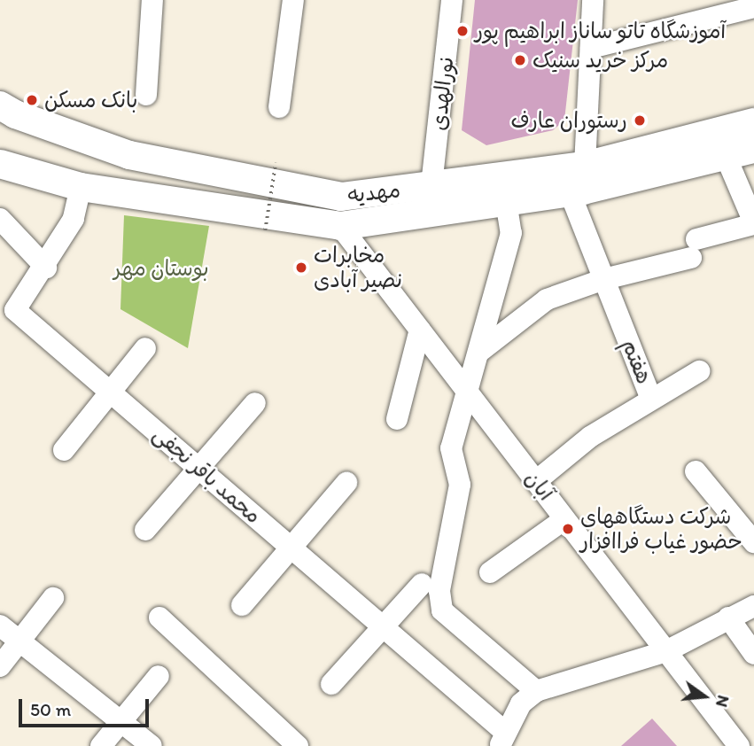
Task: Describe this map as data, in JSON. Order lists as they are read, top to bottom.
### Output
{
  "streets": {
    "main road": ["مهدیه"],
    "street": [
      "نورالهدی",
      "هفتم",
      "محمد باقر نجفی",
      "آبان"
    ]
  },
  "crossings": [
    ["نورالهدی", "مهدیه"],
    ["مهدیه", "هفتم"],
    ["مهدیه", "محمد باقر نجفی"],
    ["مهدیه", "آبان"],
    ["هفتم", "آبان"]
  ],
  "parks": ["بوستان مهر"],
  "places": [
    "آموزشگاه تاتو ساناز ابراهيم پور",
    "مرکز خرید سنیک",
    "بانک مسکن",
    "رستوران عارف",
    "مخابرات نصیر آبادی",
    "شرکت دستگاههای حضور غیاب فراافزار"
  ],
  "scale_bar": "50 m",
  "north": "right"
}
